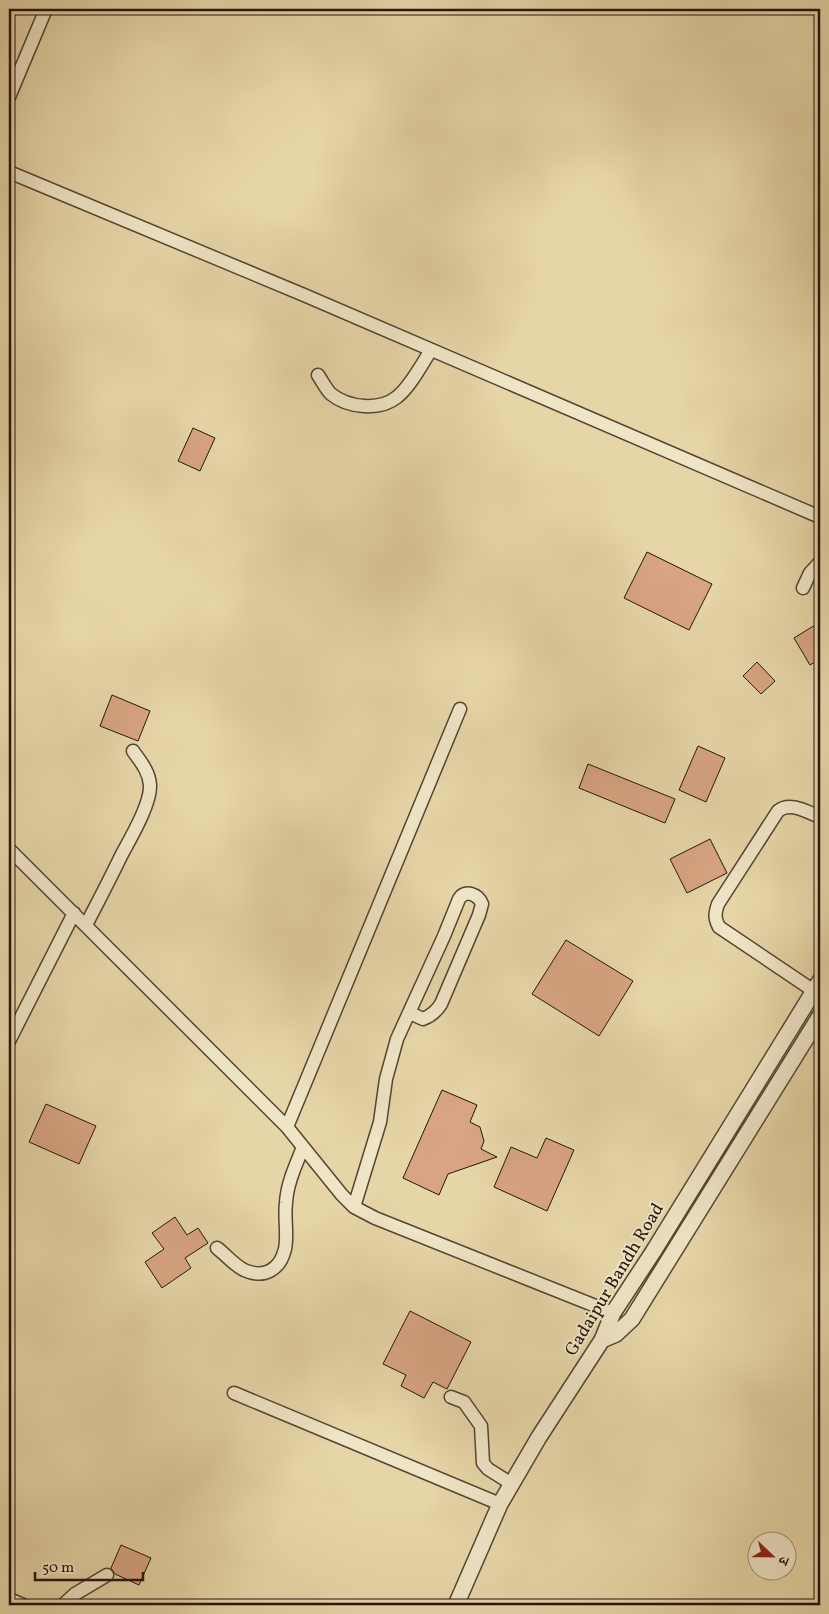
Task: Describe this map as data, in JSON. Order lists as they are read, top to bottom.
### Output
{
  "streets": {
    "street": ["Gadaipur Bandh Road"]
  },
  "scale_bar": "50 m",
  "north": "right"
}
